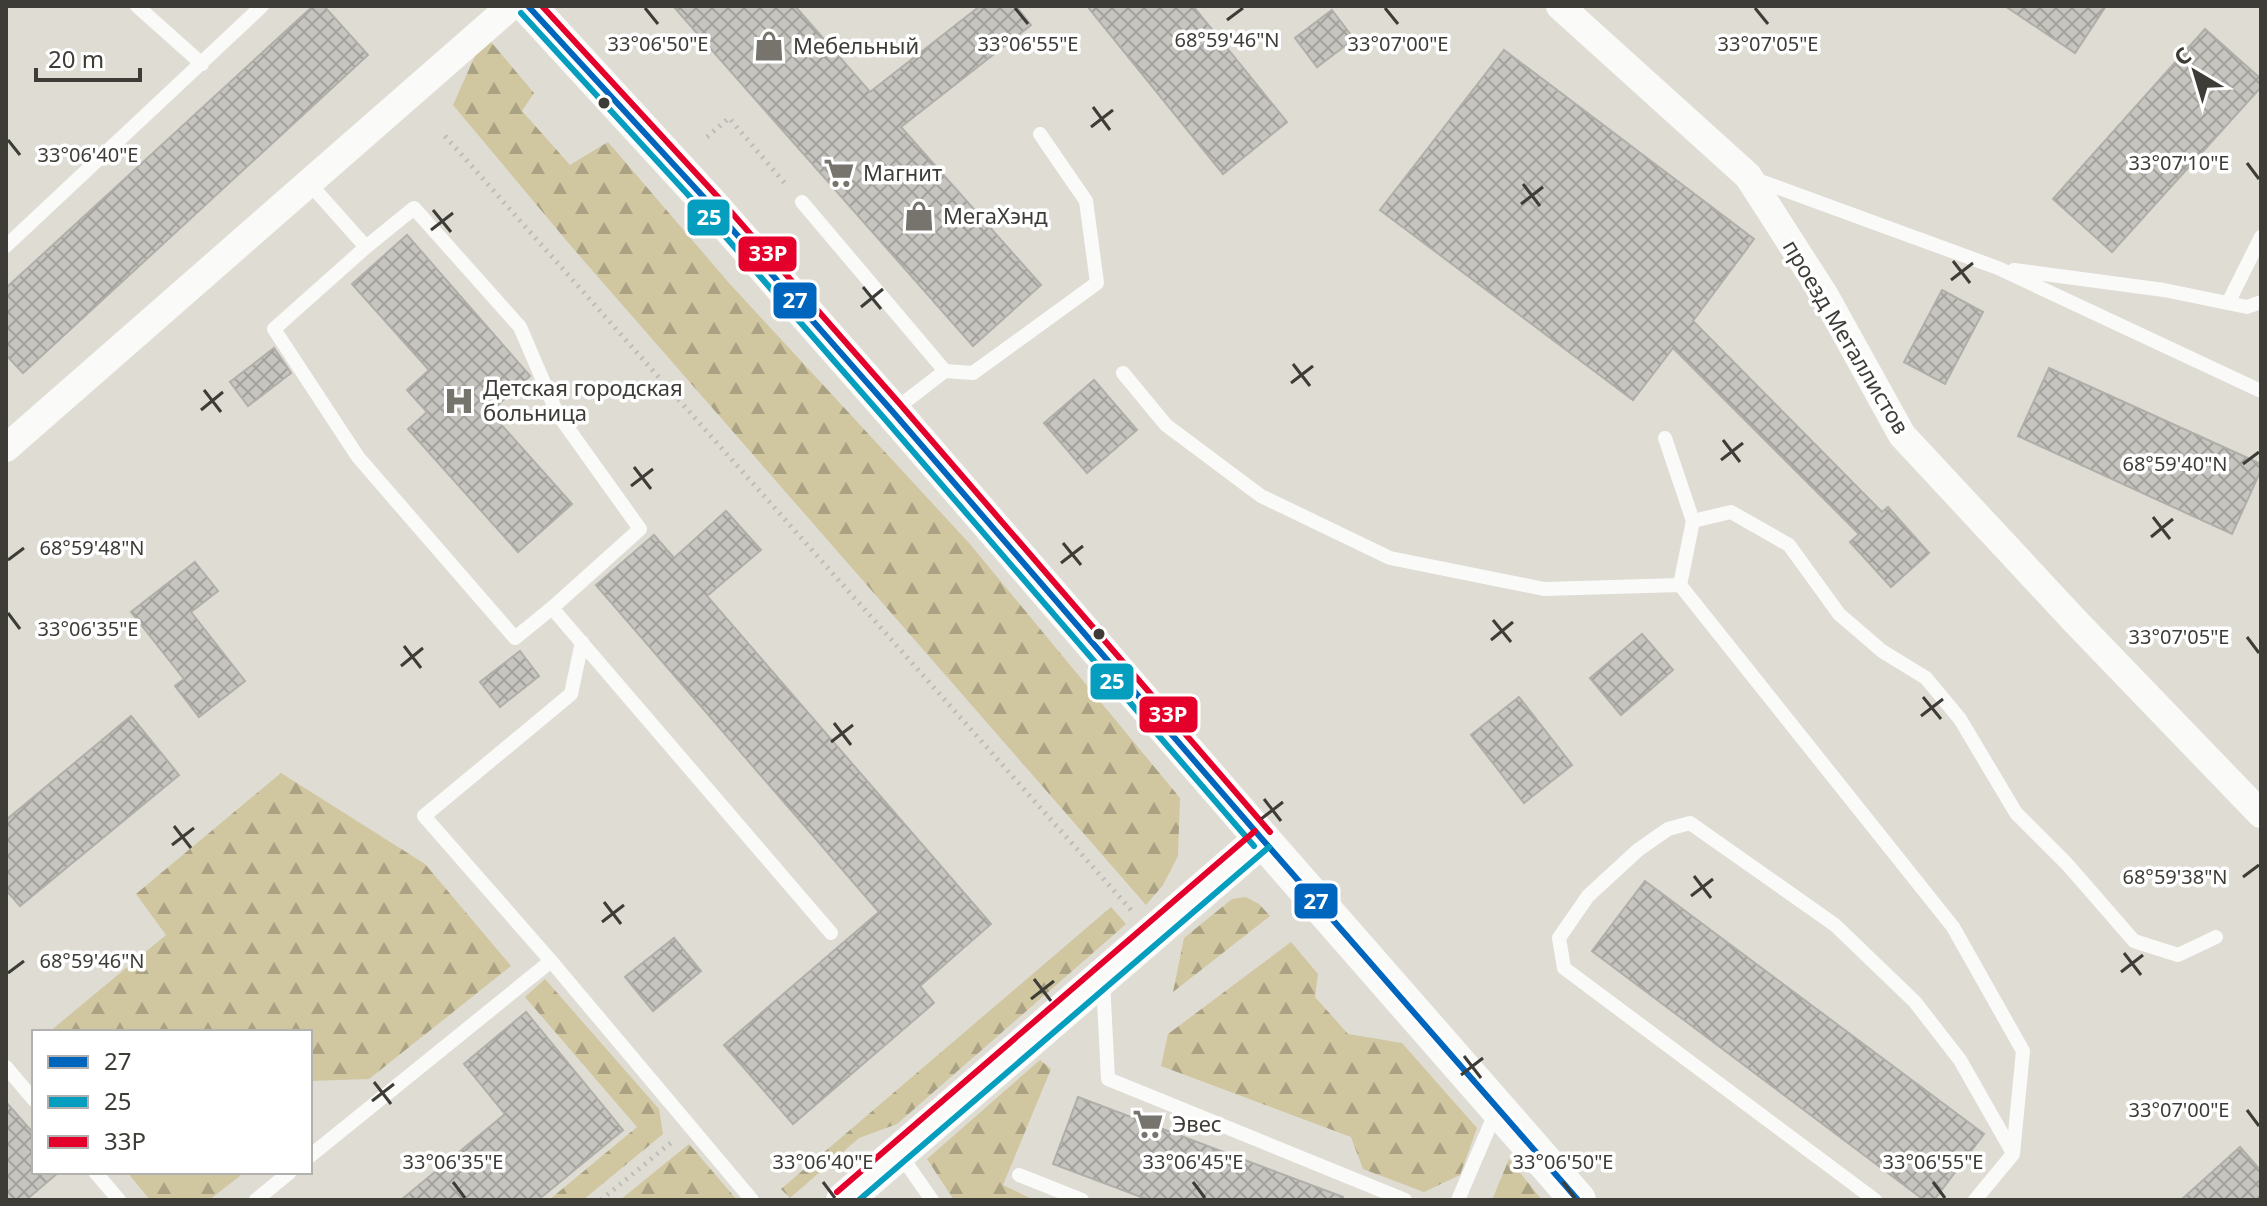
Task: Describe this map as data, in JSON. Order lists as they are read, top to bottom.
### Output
{
  "streets": {
    "street": ["проезд Металлистов"]
  },
  "places": {
    "shop": ["Мебельный", "МегаХэнд"],
    "supermarket": ["Магнит", "Эвес"],
    "hospital": ["Детская городская больница"]
  },
  "lines": ["transit line 27", "transit line 33Р", "transit line 25"],
  "legend": ["27", "25", "33Р"],
  "scale_bar": "20 m",
  "north": "top left",
  "coordinates": [
    "68°59'46\"N",
    "33°07'00\"E",
    "33°06'50\"E",
    "33°06'55\"E",
    "33°07'05\"E",
    "33°06'40\"E",
    "33°07'10\"E",
    "68°59'40\"N",
    "68°59'48\"N",
    "33°06'35\"E",
    "68°59'38\"N",
    "33°06'45\"E"
  ]
}
